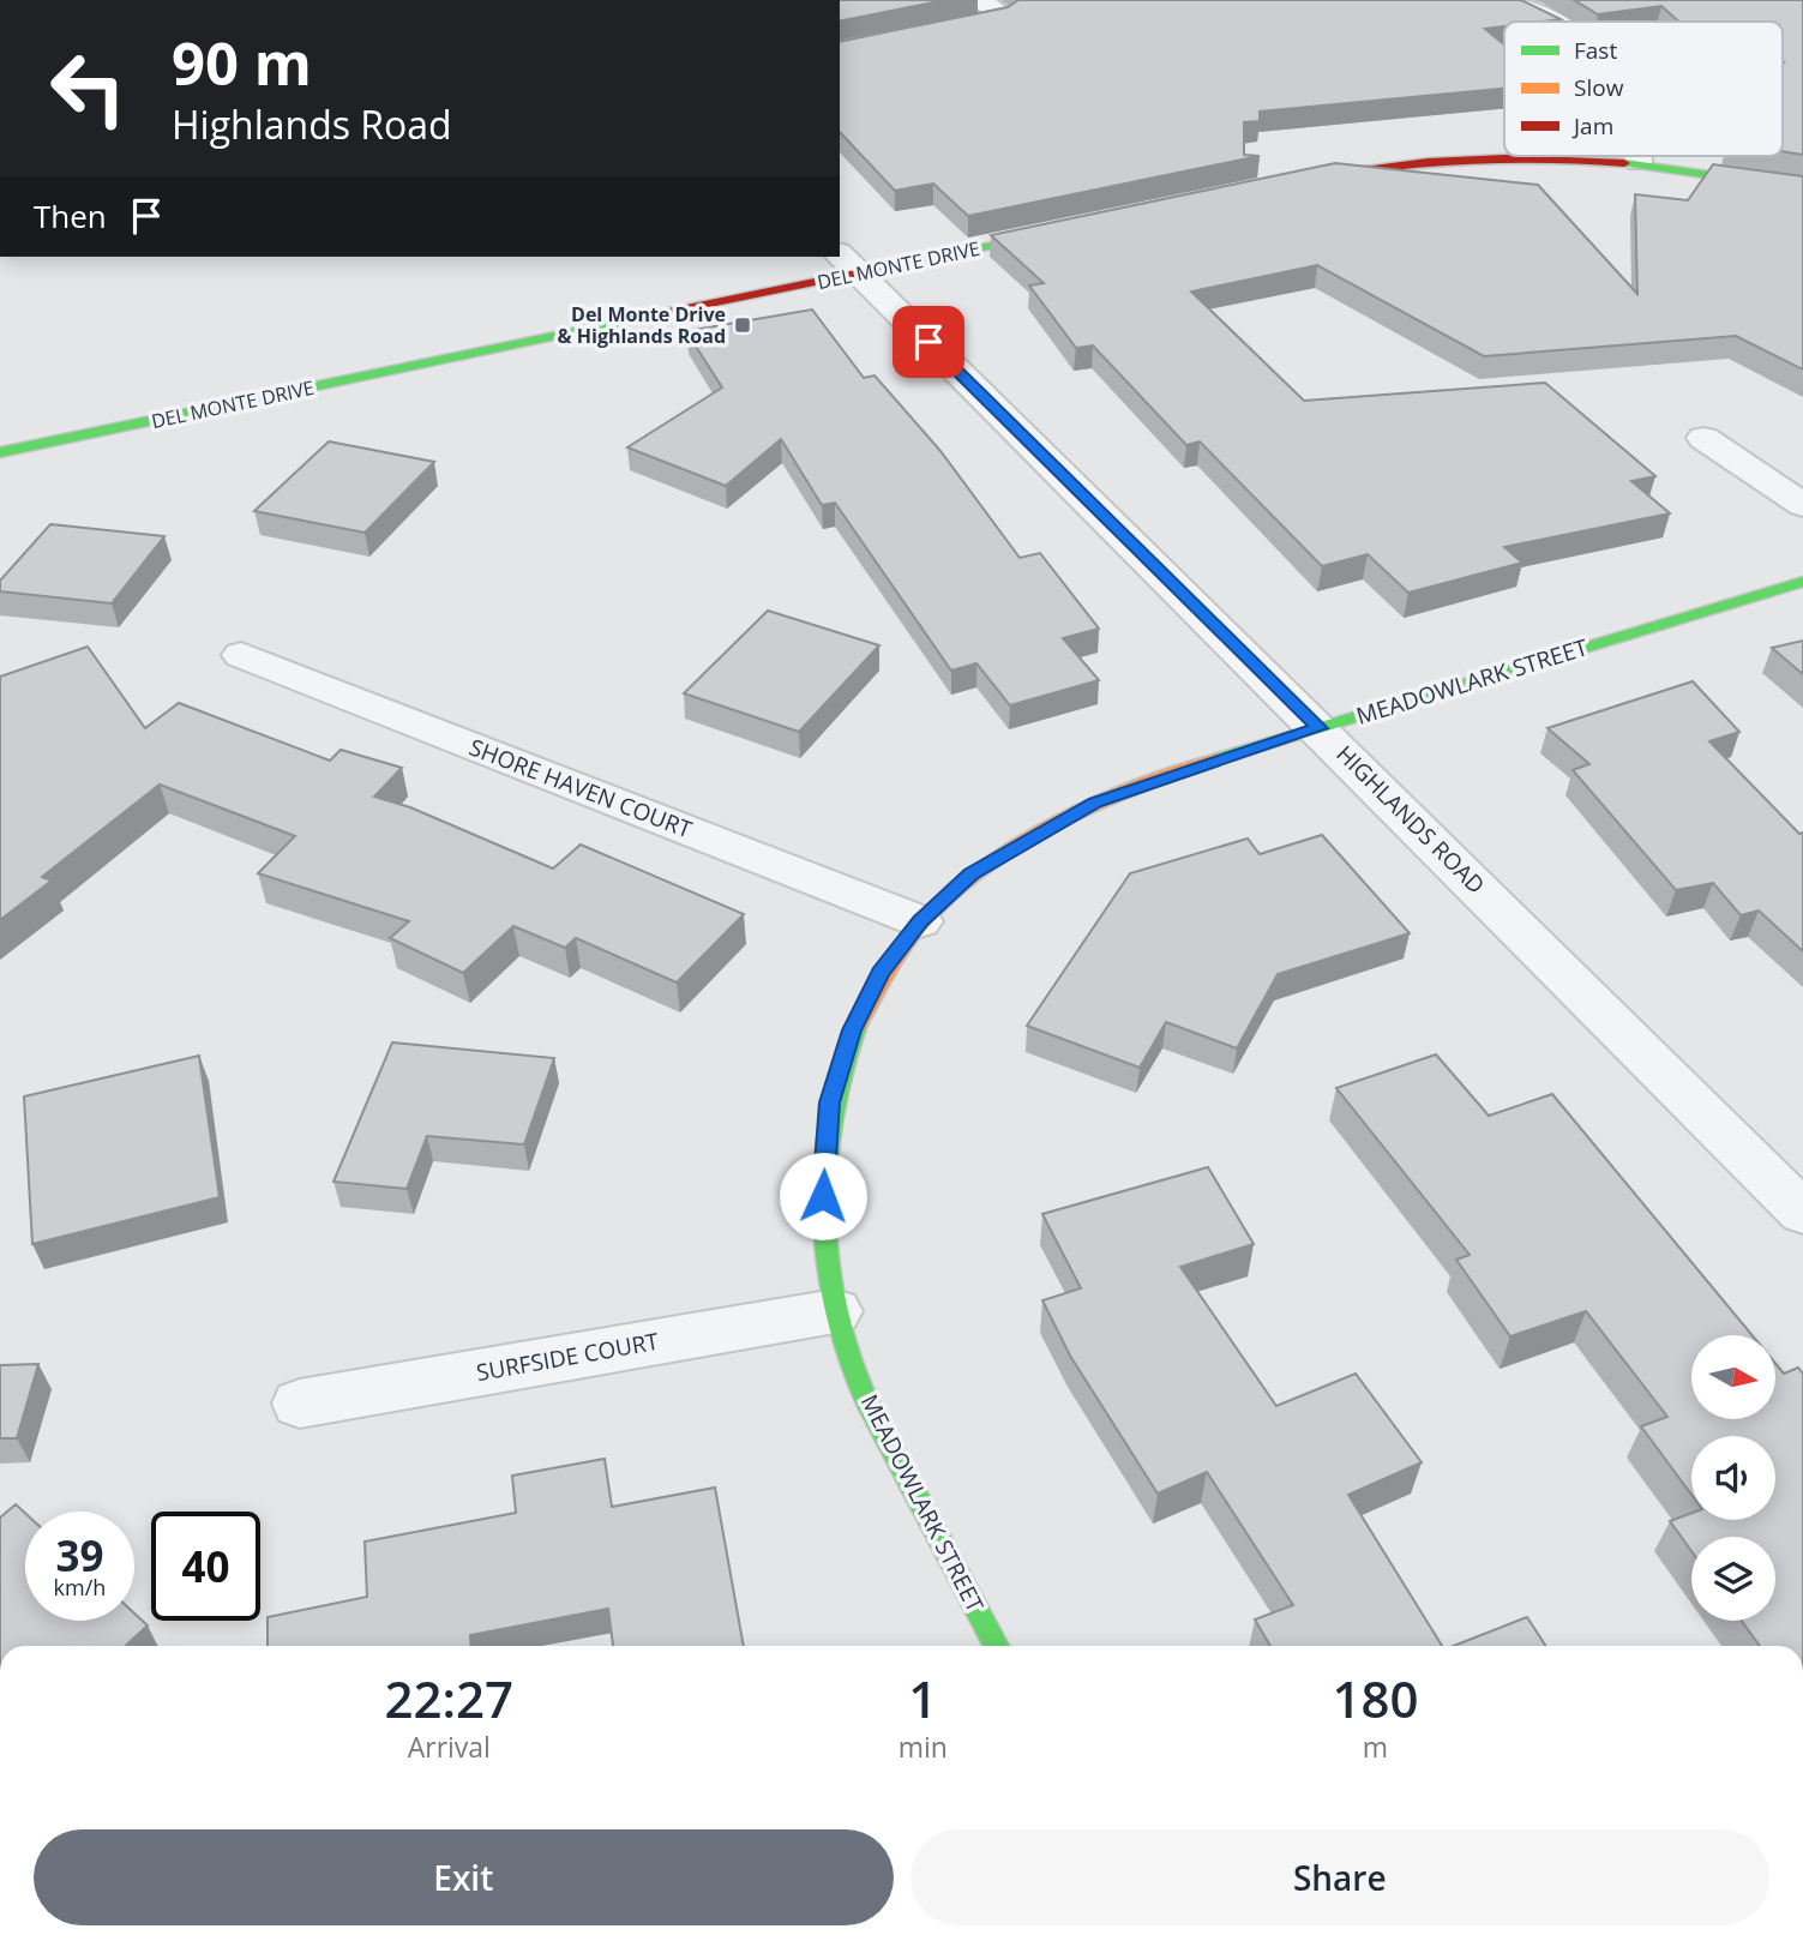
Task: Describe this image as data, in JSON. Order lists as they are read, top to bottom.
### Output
{
  "streets": {
    "street": [
      "DEL MONTE DRIVE",
      "MEADOWLARK STREET",
      "SHORE HAVEN COURT",
      "HIGHLANDS ROAD",
      "SURFSIDE COURT"
    ]
  },
  "crossings": [
    ["DEL MONTE DRIVE", "HIGHLANDS ROAD"],
    ["MEADOWLARK STREET", "SHORE HAVEN COURT"],
    ["MEADOWLARK STREET", "HIGHLANDS ROAD"],
    ["MEADOWLARK STREET", "SURFSIDE COURT"]
  ],
  "places": {
    "transit": ["Del Monte Drive & Highlands Road"]
  },
  "legend": ["Fast", "Slow", "Jam"],
  "north": "right",
  "page": {
    "turn": ["90 m", "Highlands Road"],
    "then": "Then",
    "speed": "39 km/h",
    "limit": "40",
    "eta": [
      "22:27",
      "Arrival",
      "1",
      "min",
      "180",
      "m"
    ],
    "buttons": ["Exit", "Share"]
  }
}
